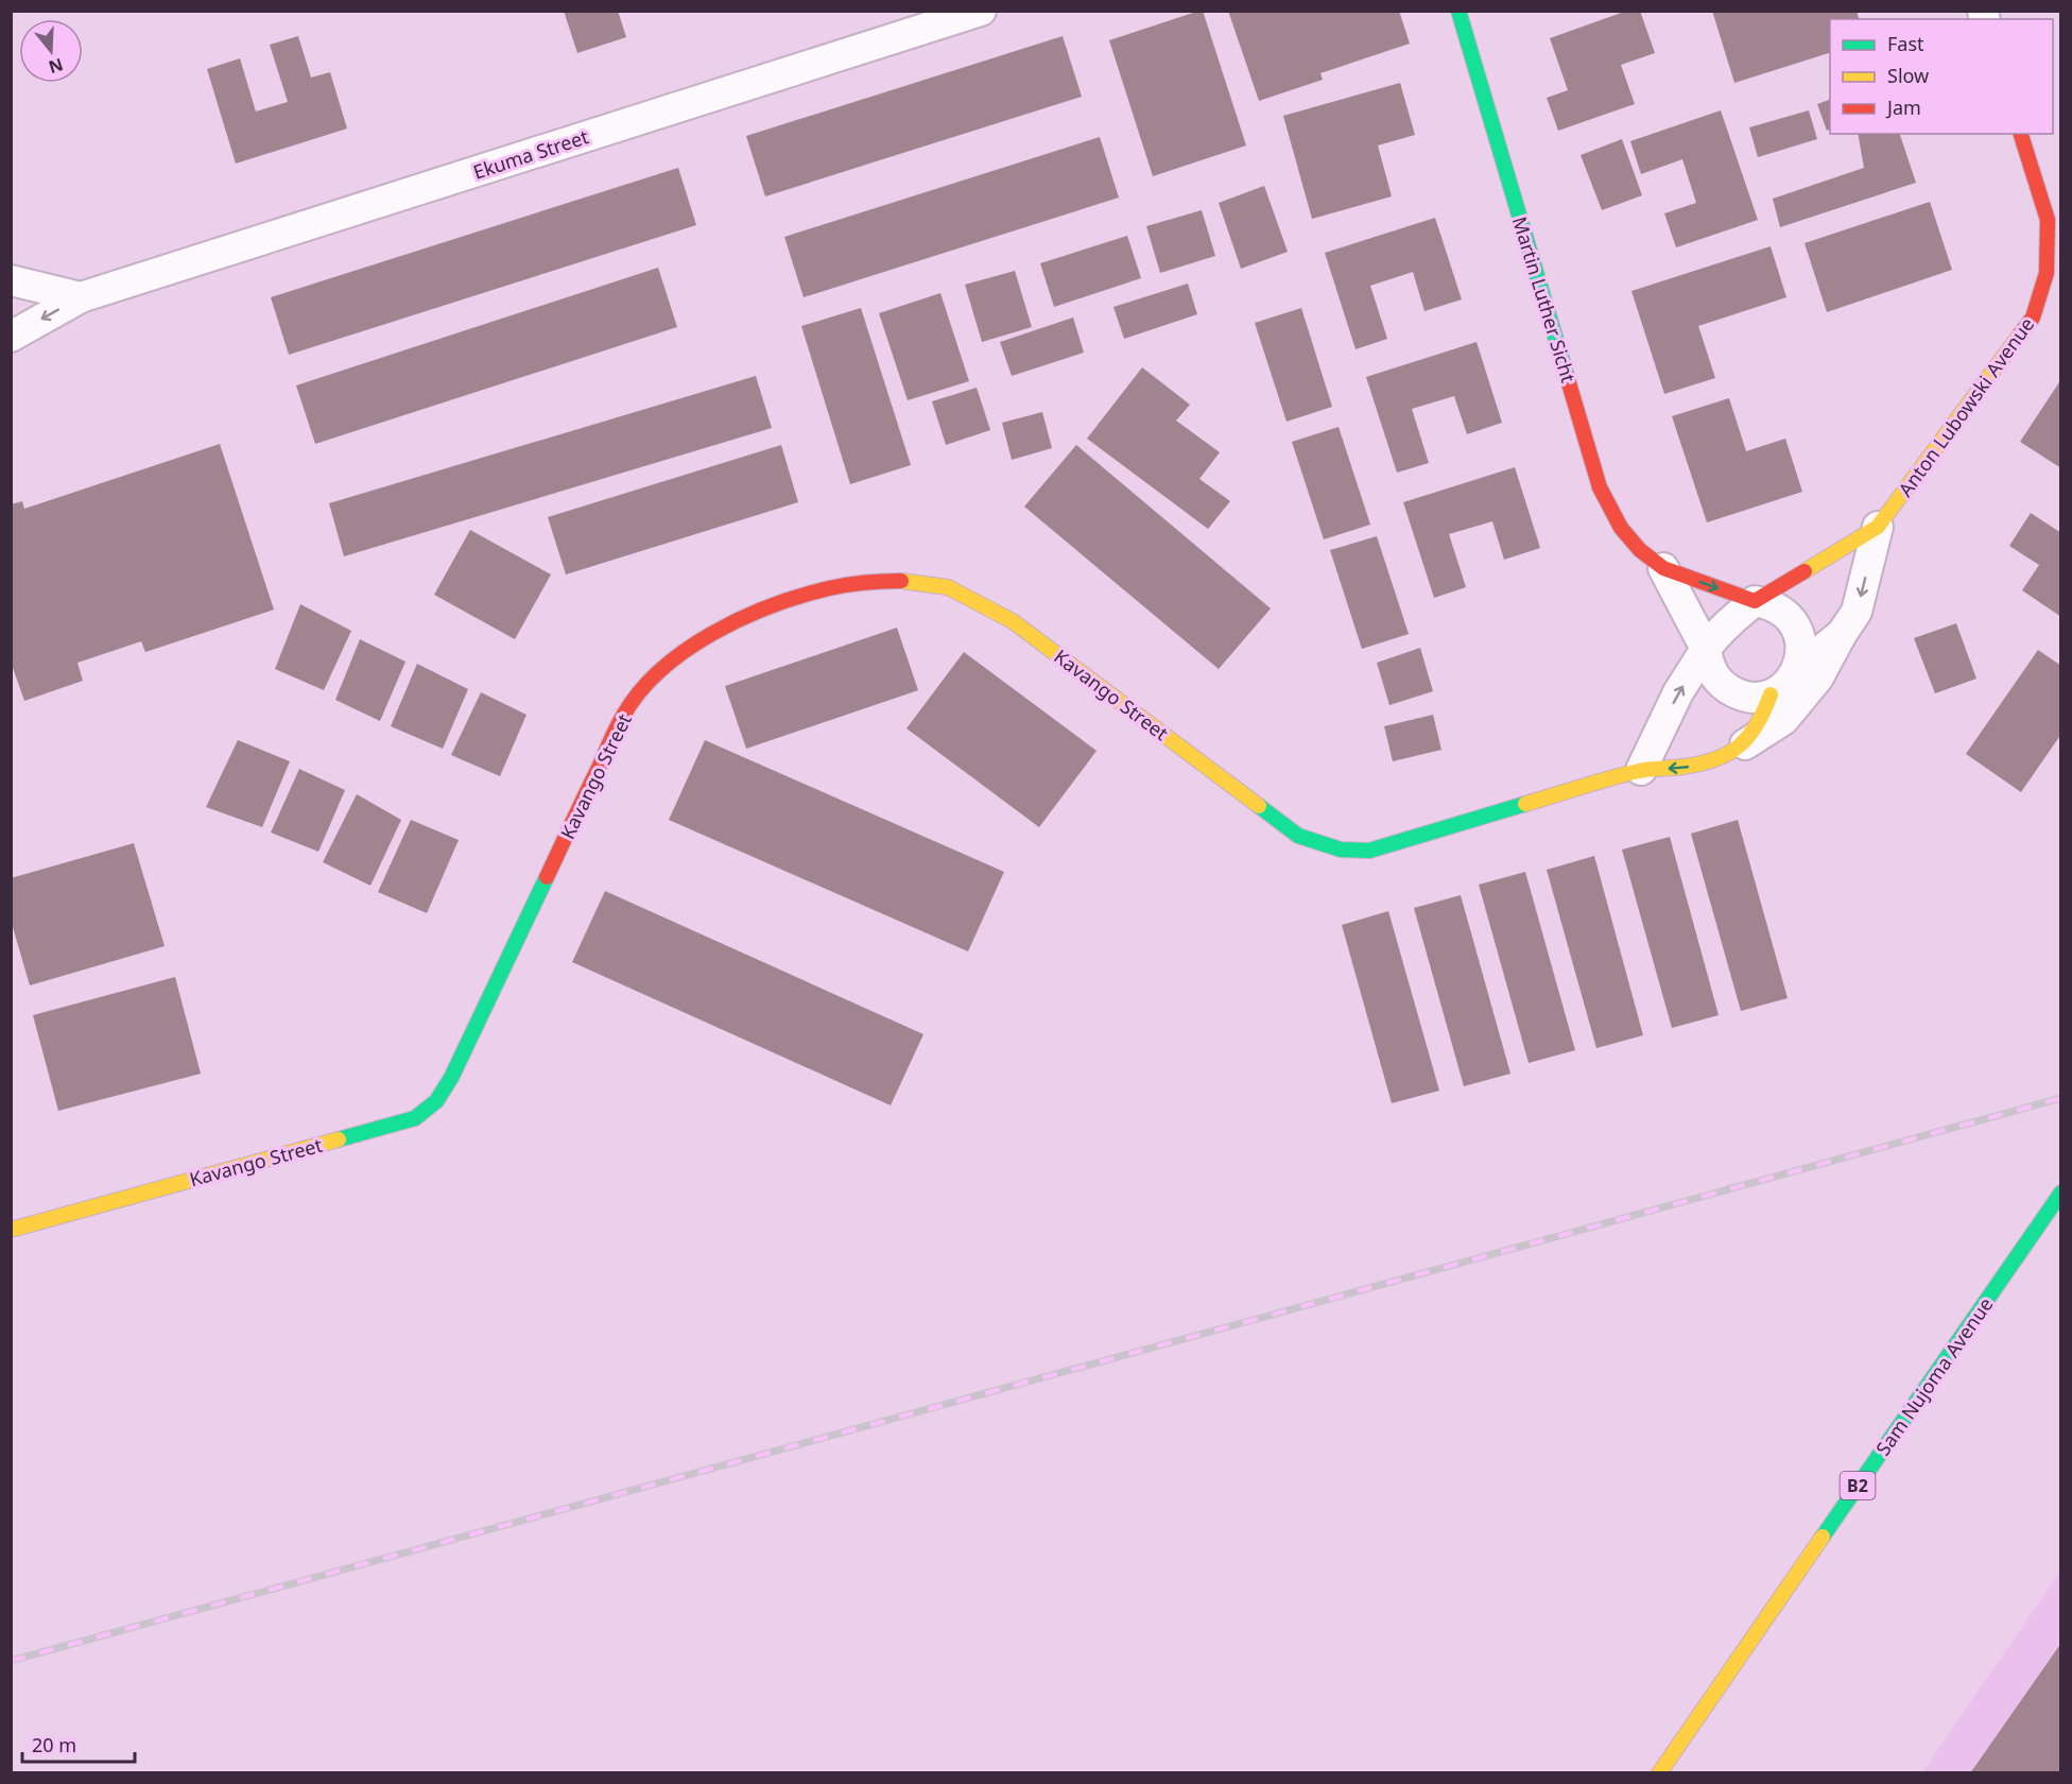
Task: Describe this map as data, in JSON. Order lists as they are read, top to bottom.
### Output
{
  "streets": {
    "main road": [
      "Martin Luther Sicht",
      "Anton Lubowski Avenue",
      "Kavango Street",
      "Sam Nujoma Avenue",
      "B2"
    ],
    "street": ["Ekuma Street"]
  },
  "crossings": [
    ["Martin Luther Sicht", "Anton Lubowski Avenue"],
    ["Martin Luther Sicht", "Kavango Street"],
    ["Anton Lubowski Avenue", "Kavango Street"]
  ],
  "legend": ["Fast", "Slow", "Jam"],
  "scale_bar": "20 m",
  "north": "bottom"
}
